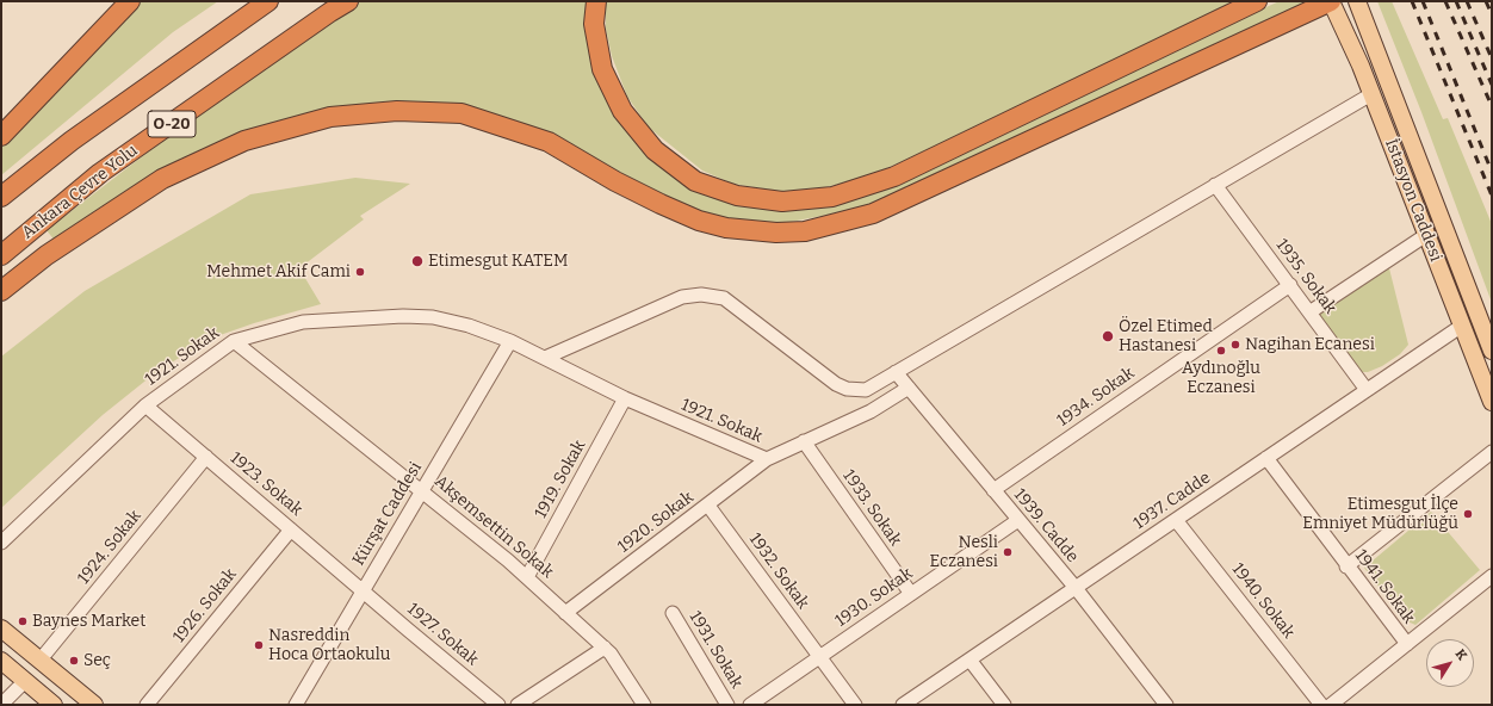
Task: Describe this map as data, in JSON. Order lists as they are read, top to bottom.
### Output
{
  "streets": {
    "highway": ["O-20", "Ankara Çevre Yolu"],
    "main road": ["İstasyon Caddesi"],
    "street": [
      "1935. Sokak",
      "1921. Sokak",
      "1934. Sokak",
      "1919. Sokak",
      "1923. Sokak",
      "1937. Cadde",
      "1933. Sokak",
      "Kürşat Caddesi",
      "1920. Sokak",
      "1939. Cadde",
      "Akşemsettin Sokak",
      "1924. Sokak",
      "1932. Sokak",
      "1941. Sokak",
      "1930. Sokak",
      "1940. Sokak",
      "1926. Sokak",
      "1927. Sokak",
      "1931. Sokak"
    ]
  },
  "crossings": [
    ["İstasyon Caddesi", "1937. Cadde"],
    ["1935. Sokak", "1934. Sokak"],
    ["1935. Sokak", "1937. Cadde"],
    ["1921. Sokak", "1919. Sokak"],
    ["1921. Sokak", "1923. Sokak"],
    ["1921. Sokak", "1933. Sokak"],
    ["1921. Sokak", "Kürşat Caddesi"],
    ["1921. Sokak", "1920. Sokak"],
    ["1921. Sokak", "1939. Cadde"],
    ["1921. Sokak", "Akşemsettin Sokak"],
    ["1934. Sokak", "1939. Cadde"],
    ["1919. Sokak", "Akşemsettin Sokak"],
    ["1923. Sokak", "Kürşat Caddesi"],
    ["1923. Sokak", "1924. Sokak"],
    ["1923. Sokak", "1926. Sokak"],
    ["1923. Sokak", "1927. Sokak"],
    ["1937. Cadde", "1939. Cadde"],
    ["1937. Cadde", "1941. Sokak"],
    ["1937. Cadde", "1940. Sokak"],
    ["1933. Sokak", "1930. Sokak"],
    ["Kürşat Caddesi", "Akşemsettin Sokak"],
    ["Kürşat Caddesi", "1927. Sokak"],
    ["1920. Sokak", "Akşemsettin Sokak"],
    ["1920. Sokak", "1932. Sokak"],
    ["1939. Cadde", "1930. Sokak"],
    ["1932. Sokak", "1930. Sokak"]
  ],
  "places": [
    "Etimesgut KATEM",
    "Mehmet Akif Cami",
    "Özel Etimed Hastanesi",
    "Nagihan Ecanesi",
    "Aydınoğlu Eczanesi",
    "Etimesgut İlçe Emniyet Müdürlüğü",
    "Nesli Eczanesi",
    "Baynes Market",
    "Nasreddin Hoca Ortaokulu",
    "Seç"
  ],
  "north": "top right"
}
